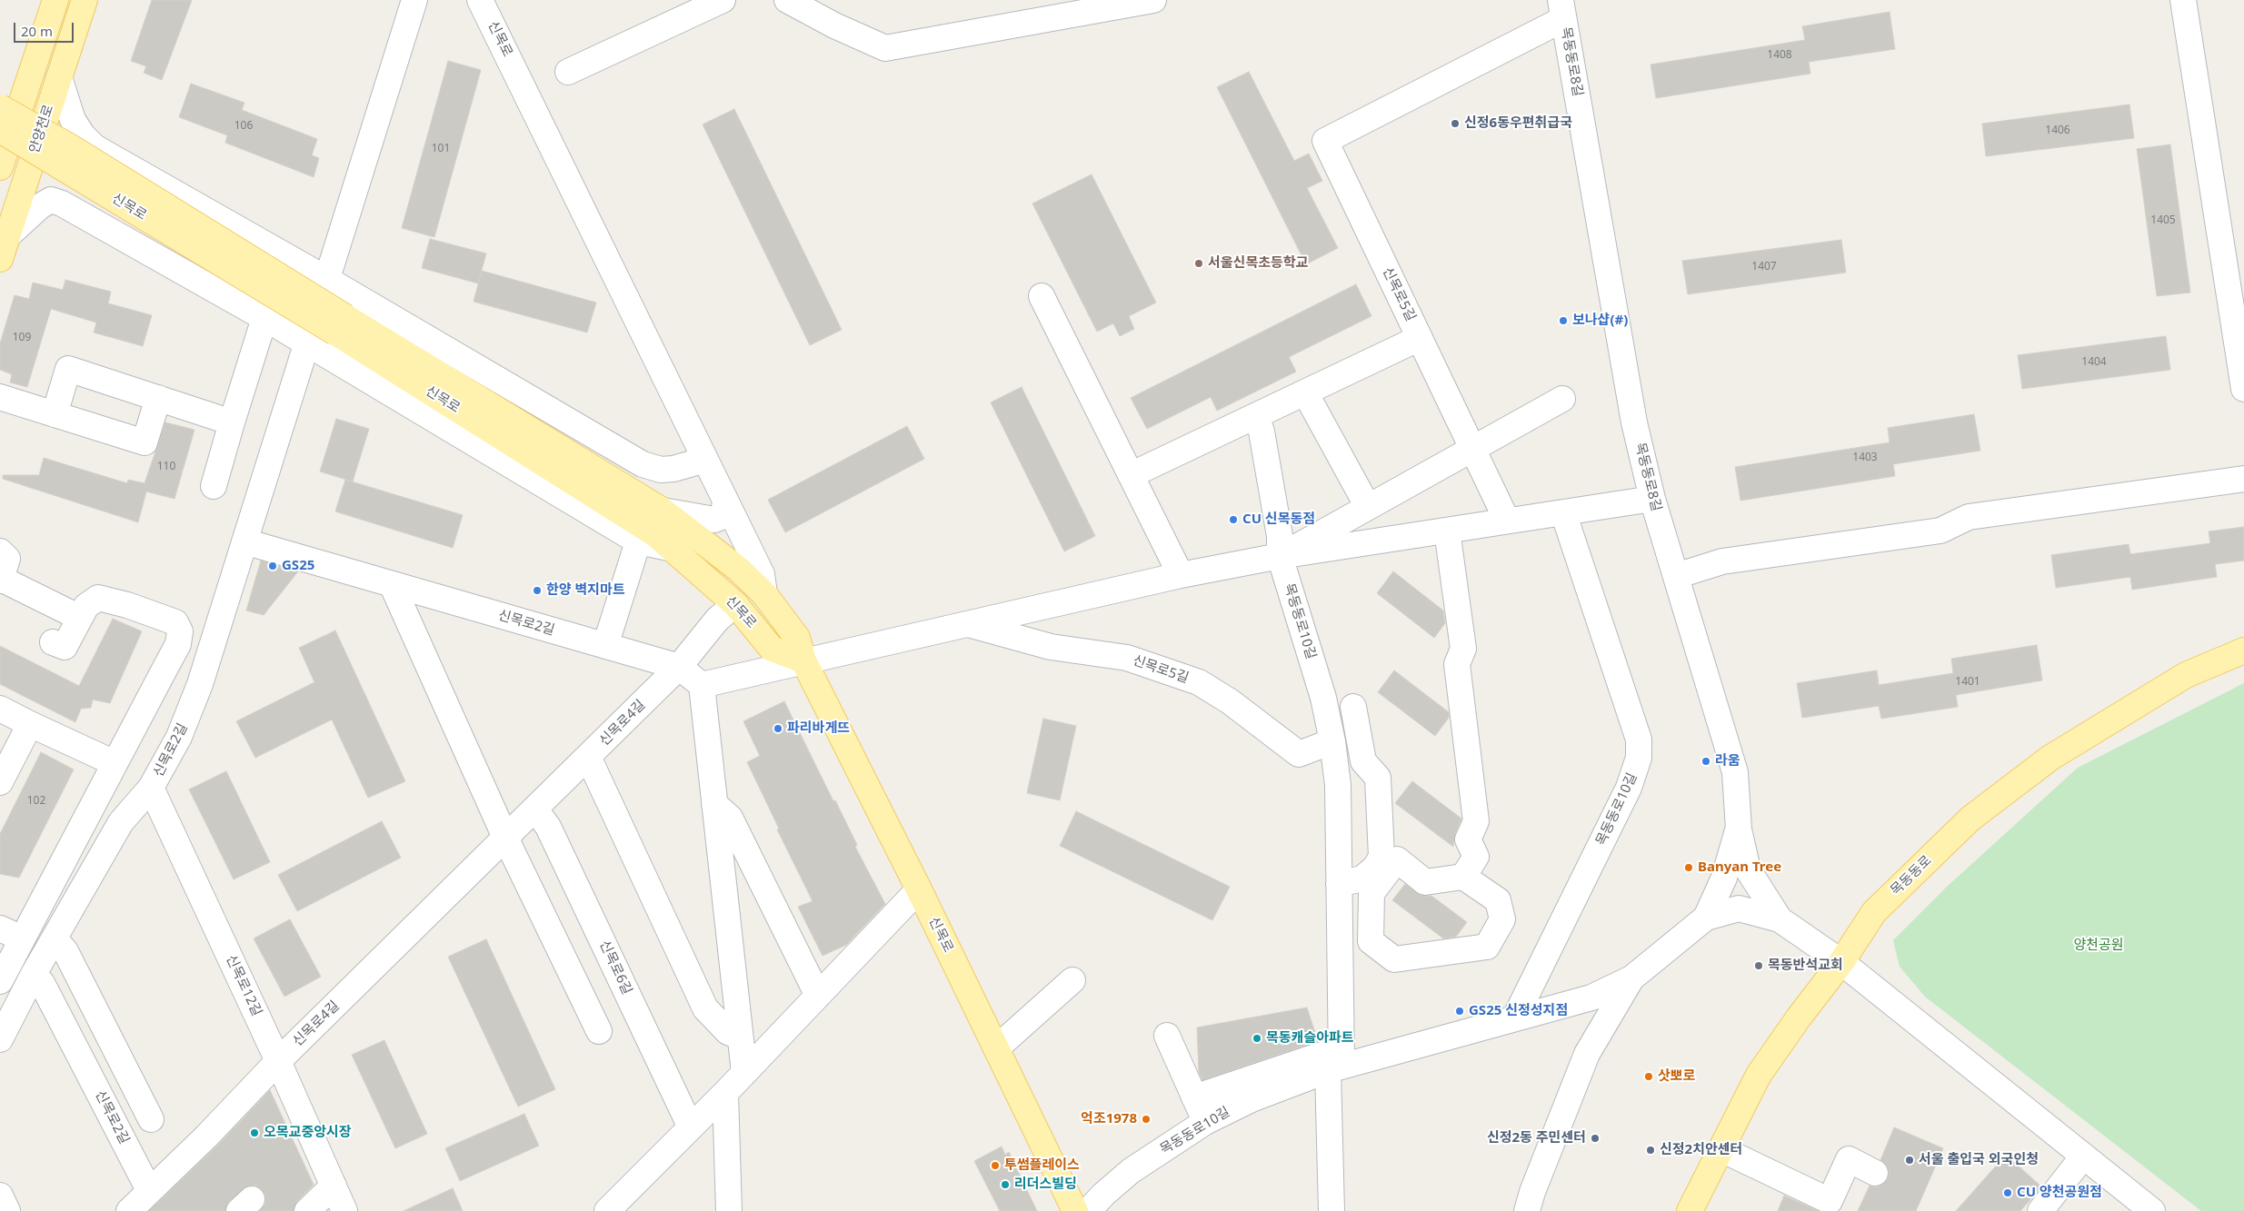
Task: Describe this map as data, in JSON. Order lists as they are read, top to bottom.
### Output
{
  "streets": {
    "main road": ["신목로", "안양천로", "목동동로"],
    "street": [
      "목동동로8길",
      "신목로5길",
      "목동동로10길",
      "신목로2길",
      "신목로4길",
      "신목로6길",
      "신목로12길"
    ]
  },
  "crossings": [
    ["신목로", "신목로5길"],
    ["신목로", "신목로4길"],
    ["목동동로8길", "신목로5길"],
    ["목동동로8길", "목동동로10길"],
    ["신목로5길", "목동동로10길"],
    ["목동동로10길", "목동동로"],
    ["신목로2길", "신목로4길"],
    ["신목로2길", "신목로12길"],
    ["신목로4길", "신목로6길"],
    ["신목로4길", "신목로12길"]
  ],
  "parks": ["양천공원"],
  "places": [
    "신정6동우편취급국",
    "서울신목초등학교",
    "보나샵(#)",
    "CU 신목동점",
    "GS25",
    "한양 벽지마트",
    "파리바게뜨",
    "라움",
    "Banyan Tree",
    "목동반석교회",
    "GS25 신정성지점",
    "목동캐슬아파트",
    "삿뽀로",
    "억조1978",
    "오목교중앙시장",
    "신정2동 주민센터",
    "신정2치안센터",
    "서울 출입국 외국인청",
    "투썸플레이스",
    "리더스빌딩",
    "CU 양천공원점"
  ],
  "house_numbers": [
    "1408",
    "106",
    "1406",
    "101",
    "1405",
    "1407",
    "109",
    "1404",
    "1403",
    "110",
    "1401",
    "102"
  ],
  "scale_bar": "20 m"
}
